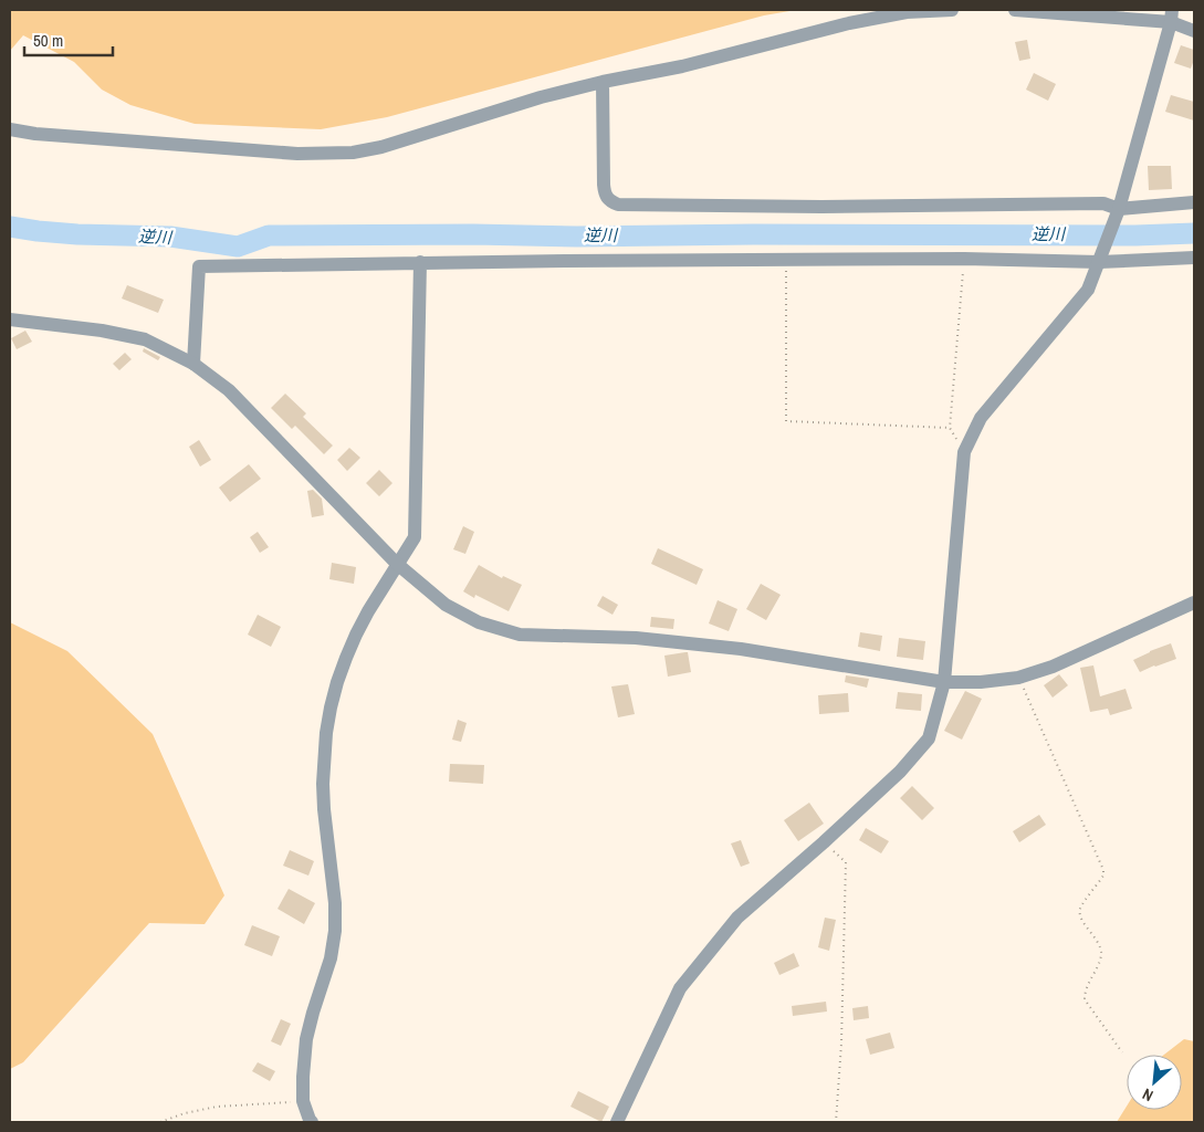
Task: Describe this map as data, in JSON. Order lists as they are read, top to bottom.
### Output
{
  "water": ["逆川"],
  "scale_bar": "50 m",
  "north": "bottom left"
}
